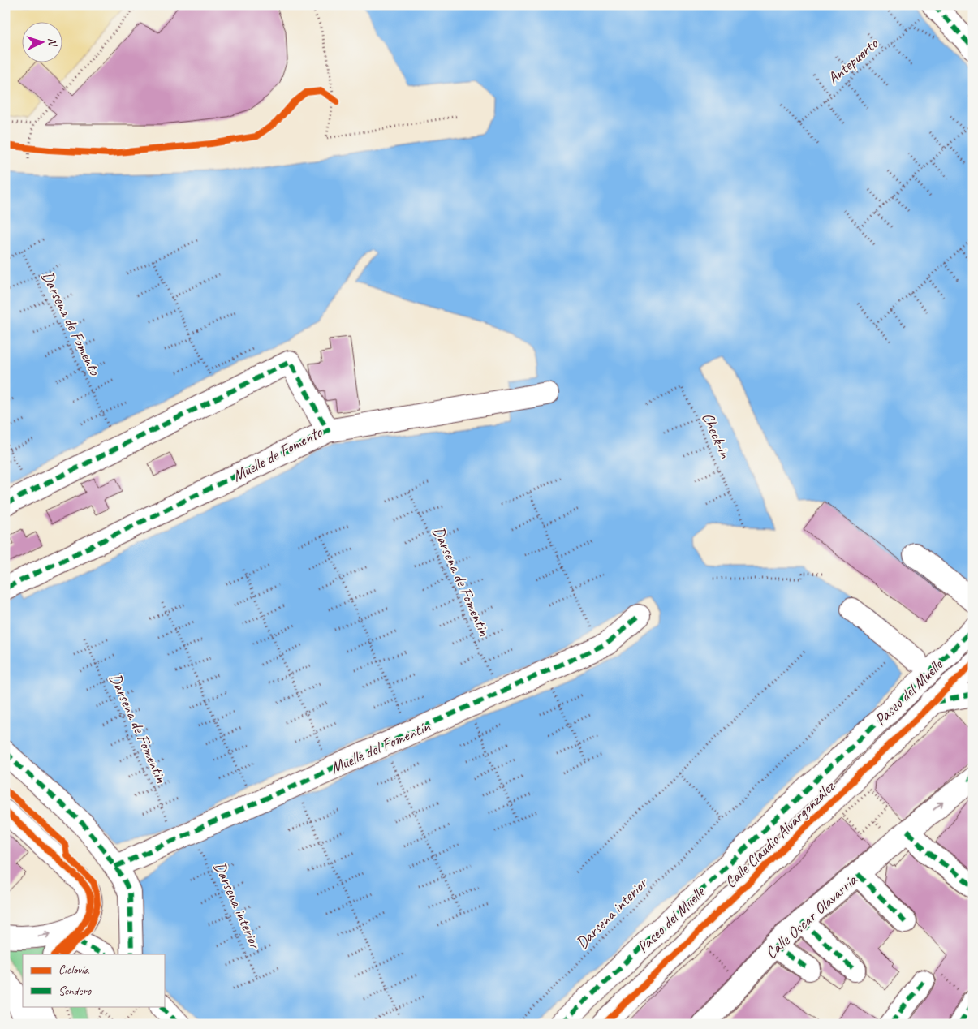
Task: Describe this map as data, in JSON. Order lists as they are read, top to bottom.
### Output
{
  "streets": {
    "street": [
      "Muelle de Fomento",
      "Paseo del Muelle",
      "Muelle del Fomentín",
      "Calle Claudio Alvargonzález",
      "Calle Oscar Olavarría"
    ],
    "path": [
      "Antepuerto",
      "Darsena de Fomento",
      "Check-in",
      "Darsena de Fomentin",
      "Darsena interior"
    ]
  },
  "legend": ["Ciclovía", "Sendero"],
  "north": "right"
}
